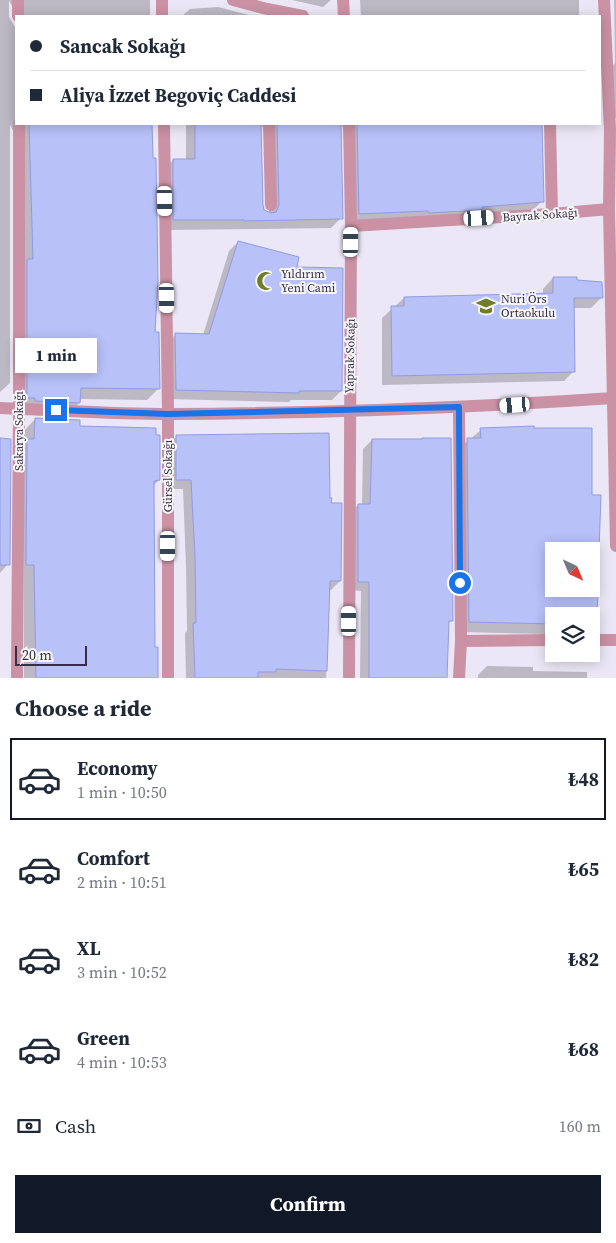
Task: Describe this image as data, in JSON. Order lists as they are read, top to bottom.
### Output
{
  "streets": {
    "street": [
      "Bayrak Sokağı",
      "Yaprak Sokağı",
      "Sakarya Sokağı",
      "Gürsel Sokağı"
    ]
  },
  "crossings": [
    ["Bayrak Sokağı", "Yaprak Sokağı"]
  ],
  "places": {
    "mosque": ["Yıldırım Yeni Cami"],
    "school or university": ["Nuri Örs Ortaokulu"]
  },
  "scale_bar": "20 m",
  "north": "bottom right",
  "page": {
    "banner": ["Sancak Sokağı", "Aliya İzzet Begoviç Caddesi"],
    "bubble": "1 min",
    "scale": "20 m",
    "heading": "Choose a ride",
    "list": [
      {
        "name": "Economy",
        "note": "1 min · 10:50",
        "value": "₺48"
      },
      {
        "name": "Comfort",
        "note": "2 min · 10:51",
        "value": "₺65"
      },
      {
        "name": "XL",
        "note": "3 min · 10:52",
        "value": "₺82"
      },
      {
        "name": "Green",
        "note": "4 min · 10:53",
        "value": "₺68"
      }
    ],
    "pay": ["Cash", "160 m"],
    "buttons": "Confirm"
  }
}
